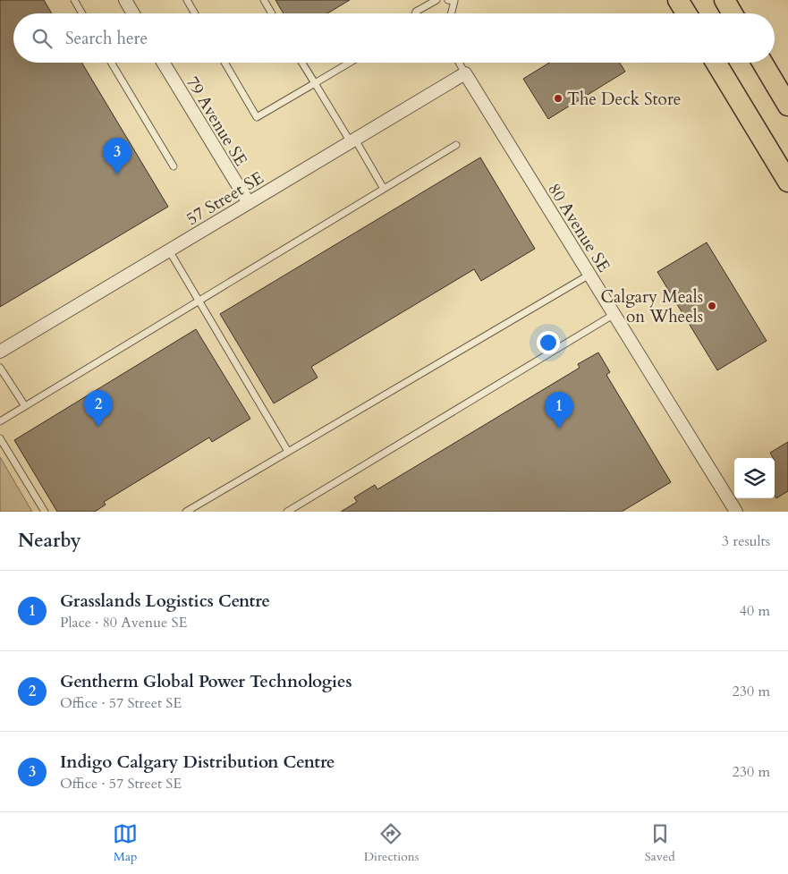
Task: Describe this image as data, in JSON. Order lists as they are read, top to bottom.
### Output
{
  "streets": {
    "street": ["79 Avenue SE", "57 Street SE", "80 Avenue SE"]
  },
  "crossings": [
    ["79 Avenue SE", "57 Street SE"],
    ["57 Street SE", "80 Avenue SE"]
  ],
  "places": ["The Deck Store", "Calgary Meals on Wheels"],
  "page": {
    "search": "Search here",
    "pins": ["3", "2", "1"],
    "heading": ["Nearby", "3 results"],
    "list": [
      {
        "mark": "1",
        "name": "Grasslands Logistics Centre",
        "note": "Place · 80 Avenue SE",
        "value": "40 m"
      },
      {
        "mark": "2",
        "name": "Gentherm Global Power Technologies",
        "note": "Office · 57 Street SE",
        "value": "230 m"
      },
      {
        "mark": "3",
        "name": "Indigo Calgary Distribution Centre",
        "note": "Office · 57 Street SE",
        "value": "230 m"
      }
    ],
    "nav": ["Map", "Directions", "Saved"]
  }
}
